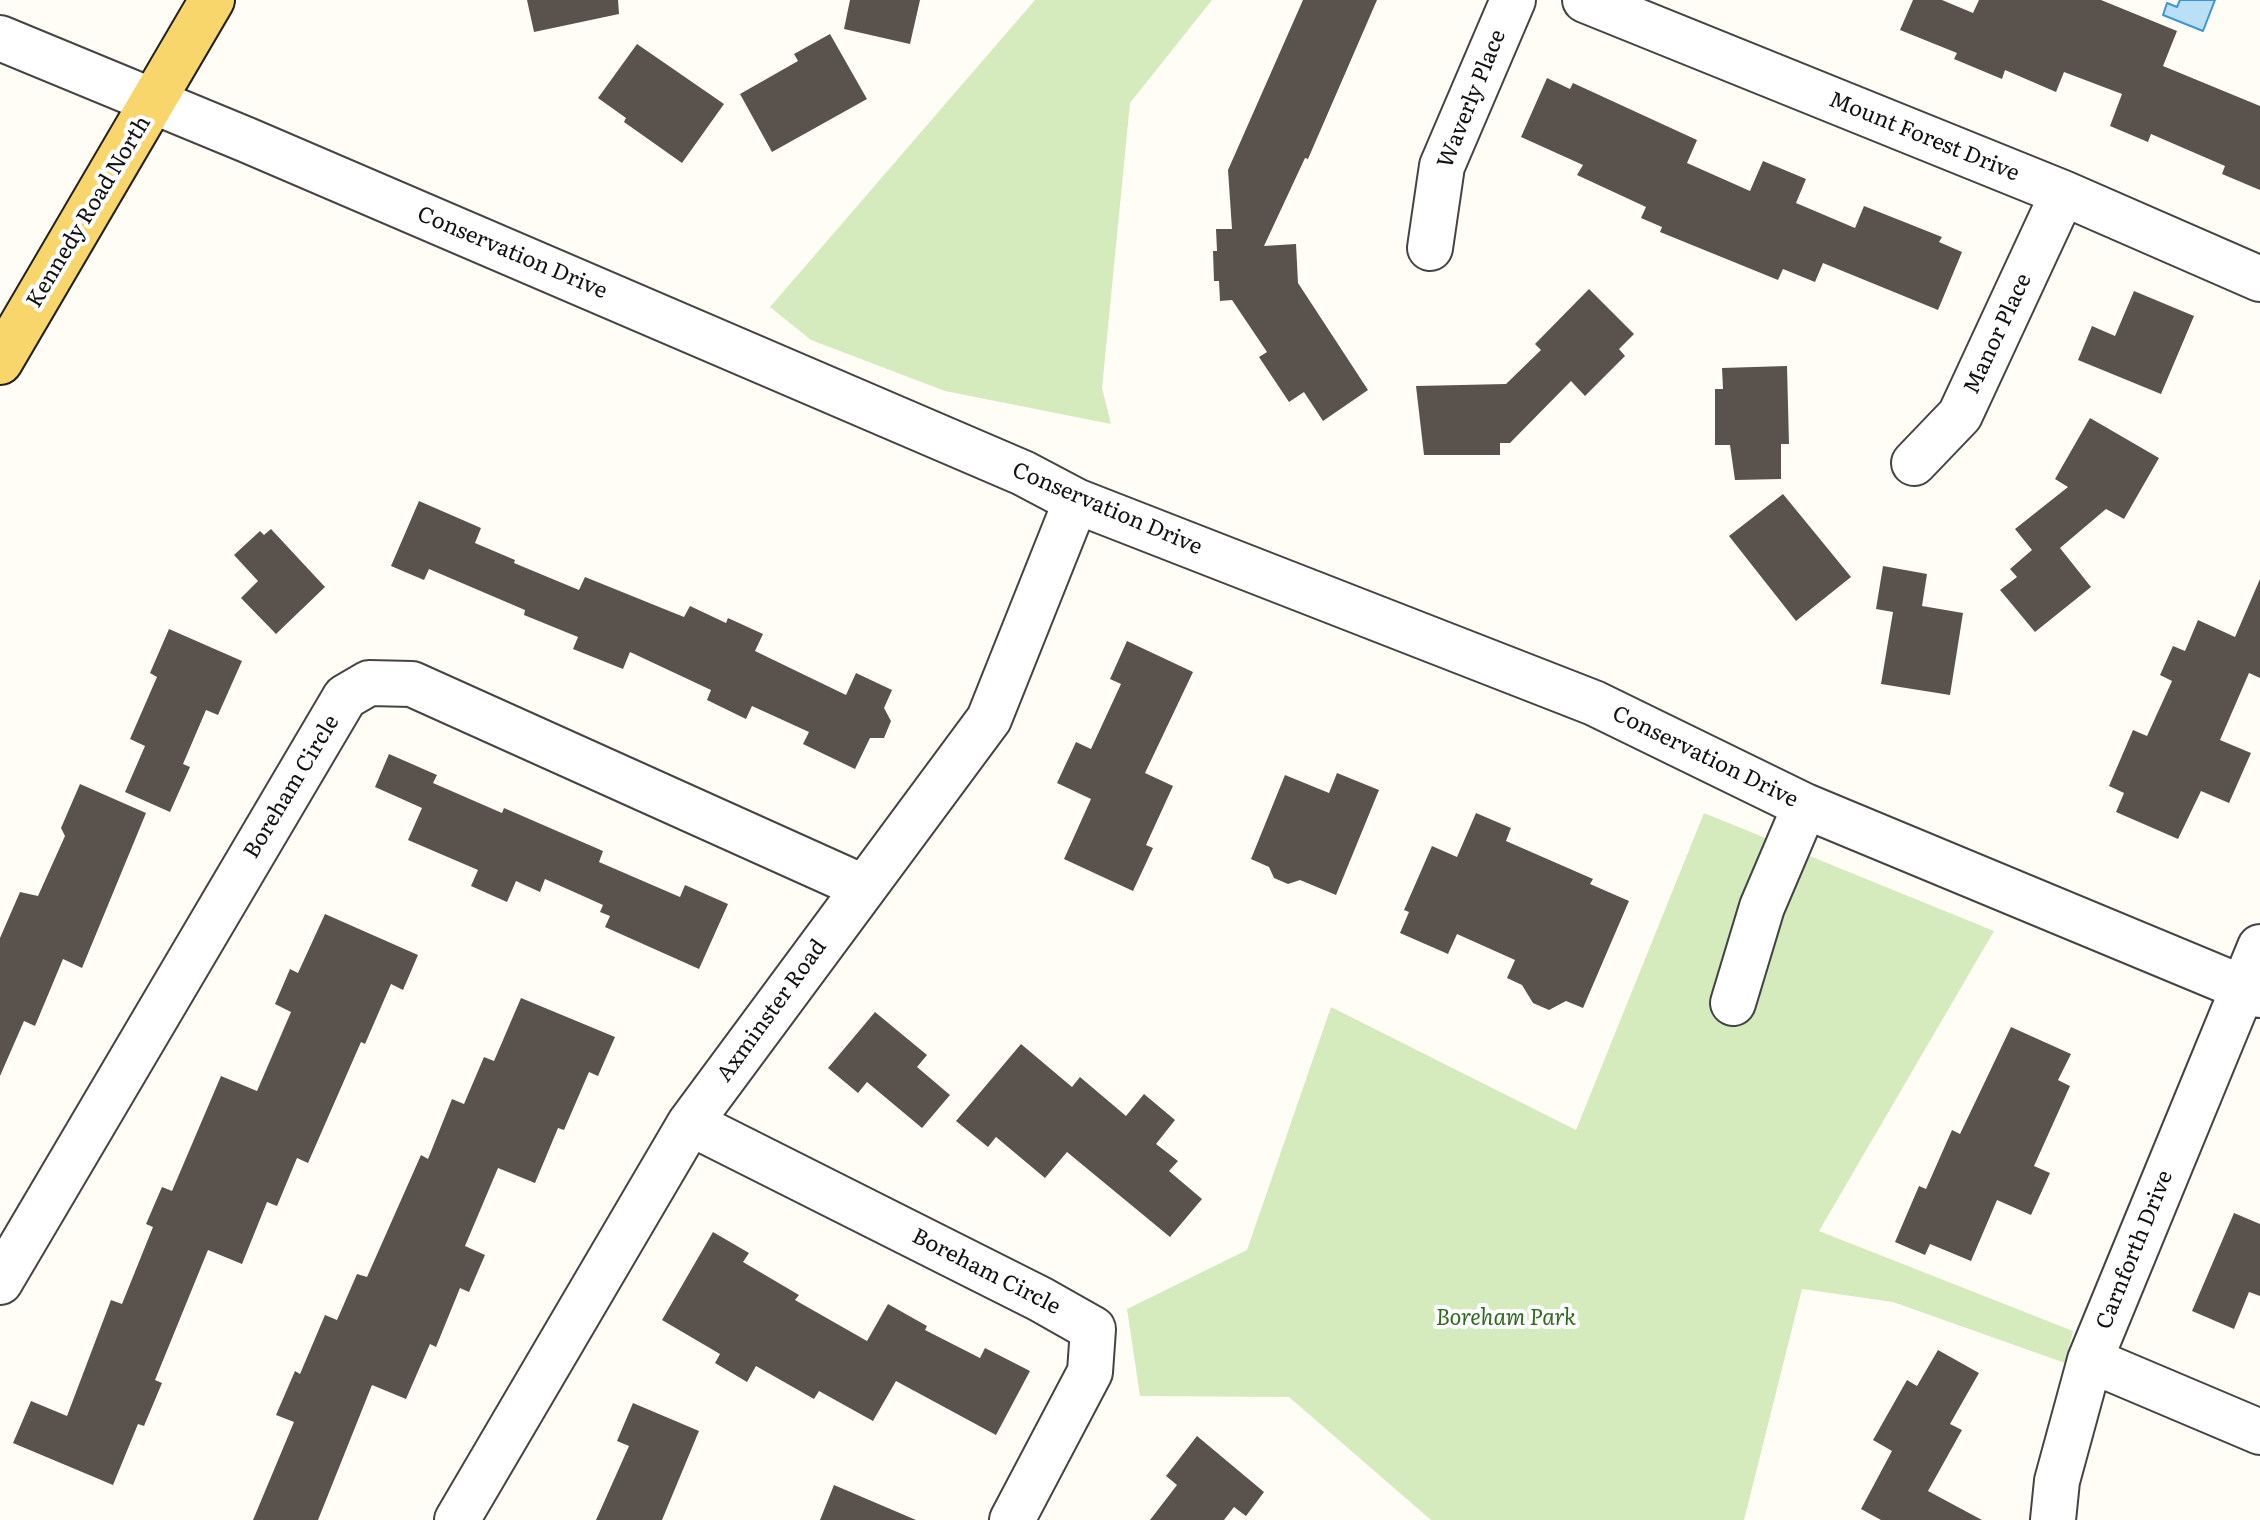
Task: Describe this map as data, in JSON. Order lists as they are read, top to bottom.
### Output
{
  "streets": {
    "main road": ["Kennedy Road North"],
    "street": [
      "Waverly Place",
      "Mount Forest Drive",
      "Conservation Drive",
      "Manor Place",
      "Boreham Circle",
      "Axminster Road",
      "Carnforth Drive"
    ]
  },
  "crossings": [
    ["Mount Forest Drive", "Manor Place"],
    ["Kennedy Road North", "Conservation Drive"],
    ["Conservation Drive", "Axminster Road"],
    ["Conservation Drive", "Carnforth Drive"],
    ["Boreham Circle", "Axminster Road"]
  ],
  "parks": ["Boreham Park"]
}
